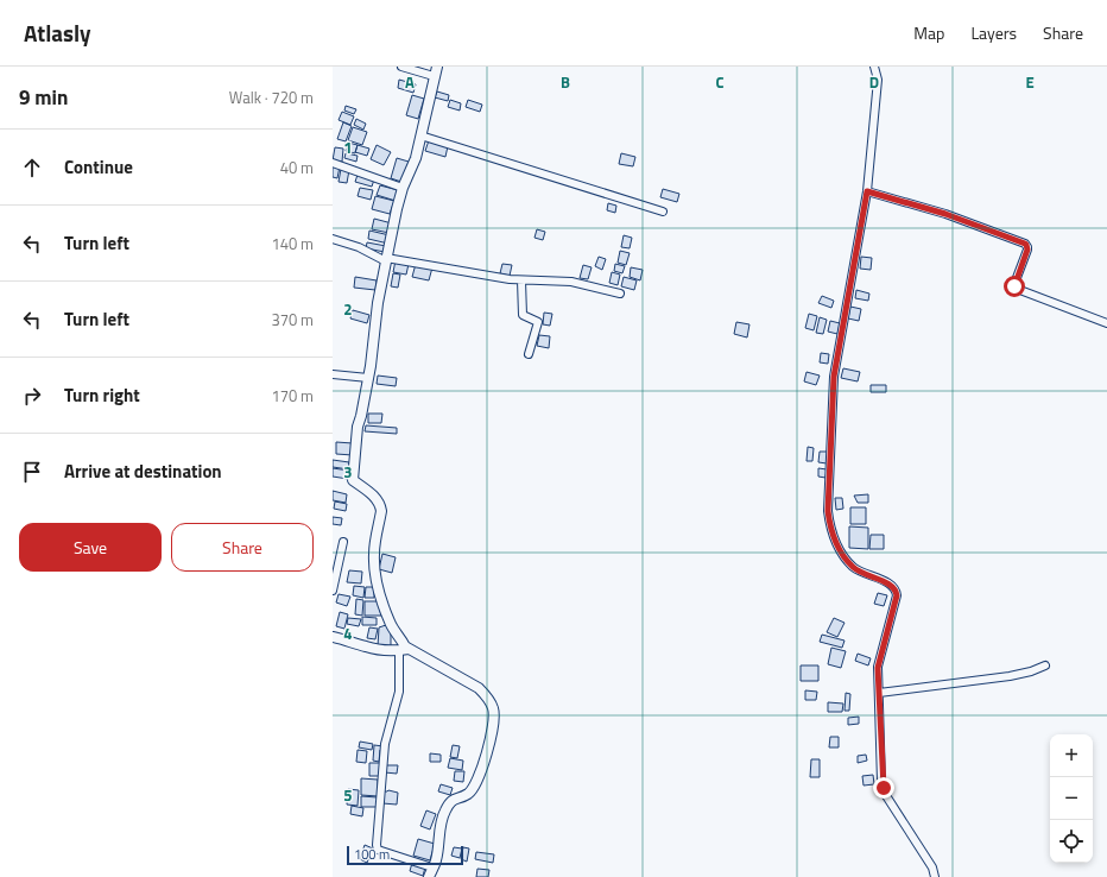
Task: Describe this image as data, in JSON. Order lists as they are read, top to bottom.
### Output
{
  "scale_bar": "100 m",
  "page": {
    "header": "Atlasly",
    "nav": ["Map", "Layers", "Share"],
    "heading": ["9 min", "Walk · 720 m"],
    "list": [
      ["Continue", "40 m"],
      ["Turn left", "140 m"],
      ["Turn left", "370 m"],
      ["Turn right", "170 m"],
      "Arrive at destination"
    ],
    "buttons": ["Save", "Share"],
    "map_buttons": ["+", "−"],
    "scale": "100 m"
  },
  "grid": {
    "columns": [
      "A",
      "B",
      "C",
      "D",
      "E"
    ],
    "rows": [
      "1",
      "2",
      "3",
      "4",
      "5"
    ]
  }
}
